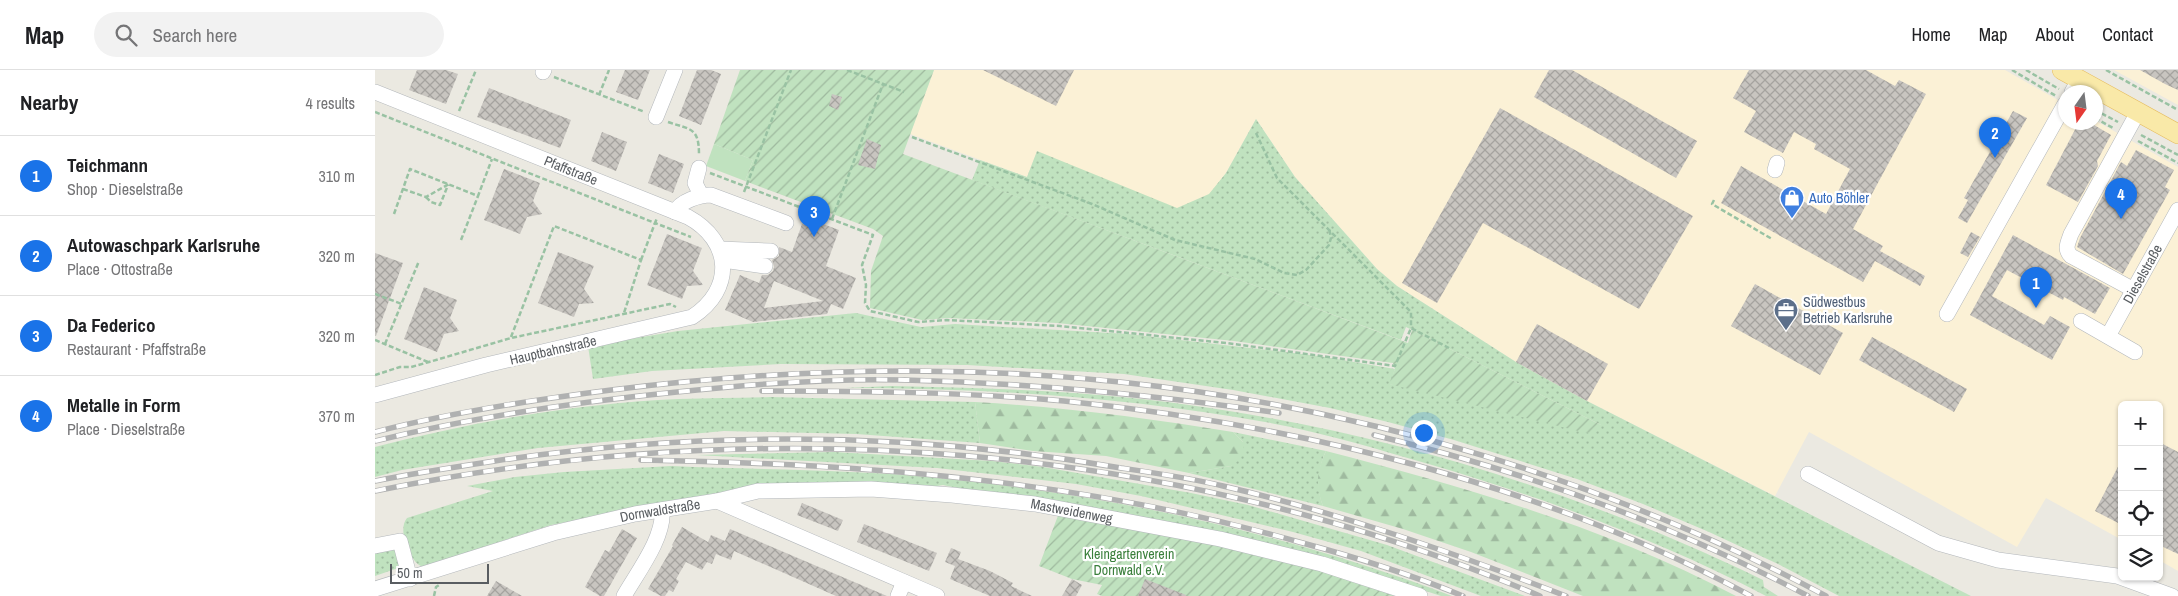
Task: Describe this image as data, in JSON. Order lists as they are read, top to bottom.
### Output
{
  "streets": {
    "street": [
      "Pfaffstraße",
      "Dieselstraße",
      "Hauptbahnstraße",
      "Dornwaldstraße",
      "Mastweidenweg"
    ]
  },
  "crossings": [
    ["Pfaffstraße", "Hauptbahnstraße"],
    ["Dornwaldstraße", "Mastweidenweg"]
  ],
  "parks": ["Kleingartenverein Dornwald e.V."],
  "places": {
    "shop": ["Auto Böhler"],
    "office": ["Südwestbus Betrieb Karlsruhe"]
  },
  "scale_bar": "50 m",
  "north": "bottom",
  "page": {
    "header": "Map",
    "search": "Search here",
    "nav": [
      "Home",
      "Map",
      "About",
      "Contact"
    ],
    "heading": ["Nearby", "4 results"],
    "pins": [
      "2",
      "4",
      "3",
      "1"
    ],
    "list": [
      {
        "mark": "1",
        "name": "Teichmann",
        "note": "Shop · Dieselstraße",
        "value": "310 m"
      },
      {
        "mark": "2",
        "name": "Autowaschpark Karlsruhe",
        "note": "Place · Ottostraße",
        "value": "320 m"
      },
      {
        "mark": "3",
        "name": "Da Federico",
        "note": "Restaurant · Pfaffstraße",
        "value": "320 m"
      },
      {
        "mark": "4",
        "name": "Metalle in Form",
        "note": "Place · Dieselstraße",
        "value": "370 m"
      }
    ],
    "map_buttons": ["+", "−"],
    "scale": "50 m"
  }
}
